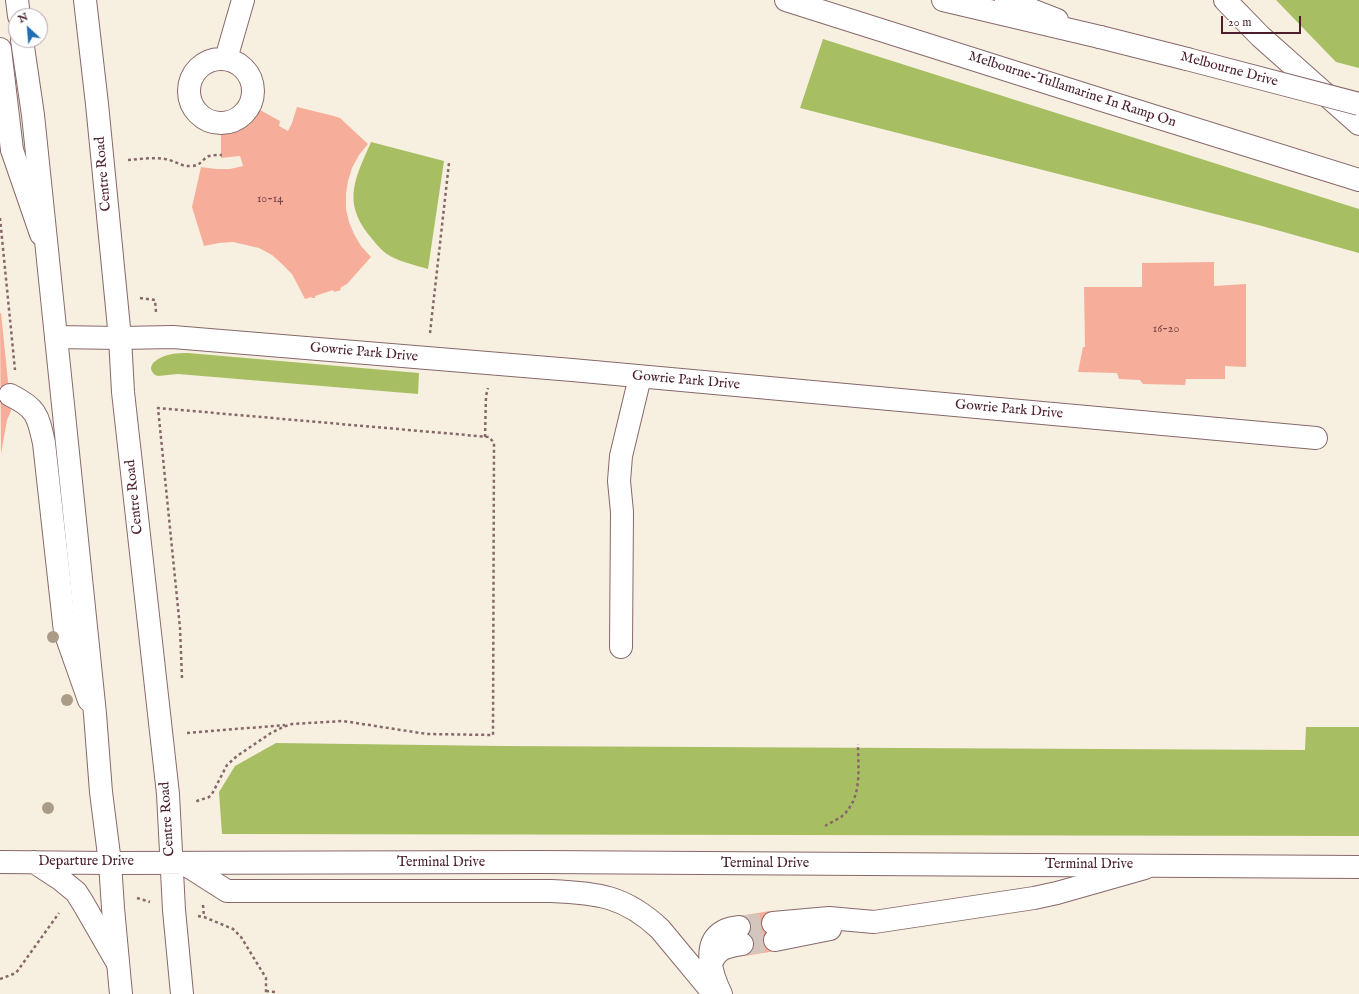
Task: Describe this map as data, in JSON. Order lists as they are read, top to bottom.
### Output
{
  "streets": {
    "main road": [
      "Melbourne Drive",
      "Melbourne-Tullamarine In Ramp On",
      "Centre Road",
      "Gowrie Park Drive",
      "Departure Drive",
      "Terminal Drive"
    ]
  },
  "crossings": [
    ["Centre Road", "Gowrie Park Drive"],
    ["Centre Road", "Departure Drive"],
    ["Centre Road", "Terminal Drive"],
    ["Departure Drive", "Terminal Drive"]
  ],
  "house_numbers": ["10-14", "16-20"],
  "scale_bar": "20 m",
  "north": "top left"
}
